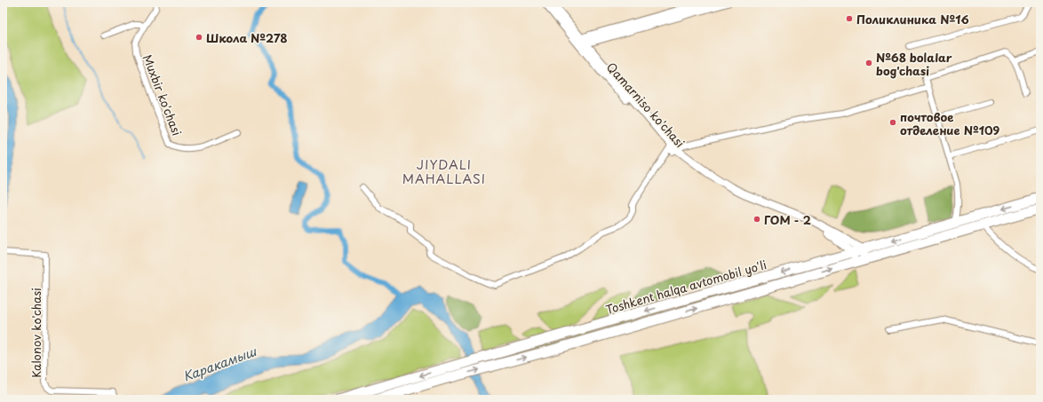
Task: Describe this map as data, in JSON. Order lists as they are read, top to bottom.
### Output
{
  "streets": {
    "highway": ["Toshkent halqa avtomobil yo'li"],
    "main road": ["Qamarniso ko'chasi"],
    "street": ["Muxbir ko'chasi", "Kalonov ko'chasi"]
  },
  "crossings": [
    ["Qamarniso ko'chasi", "Toshkent halqa avtomobil yo'li"]
  ],
  "districts": ["JIYDALI MAHALLASI"],
  "water": ["Каракамыш"],
  "places": [
    "Поликлиника №16",
    "Школа №278",
    "№68 bolalar bog'chasi",
    "почтовое отделение №109",
    "ГОМ - 2"
  ]
}
